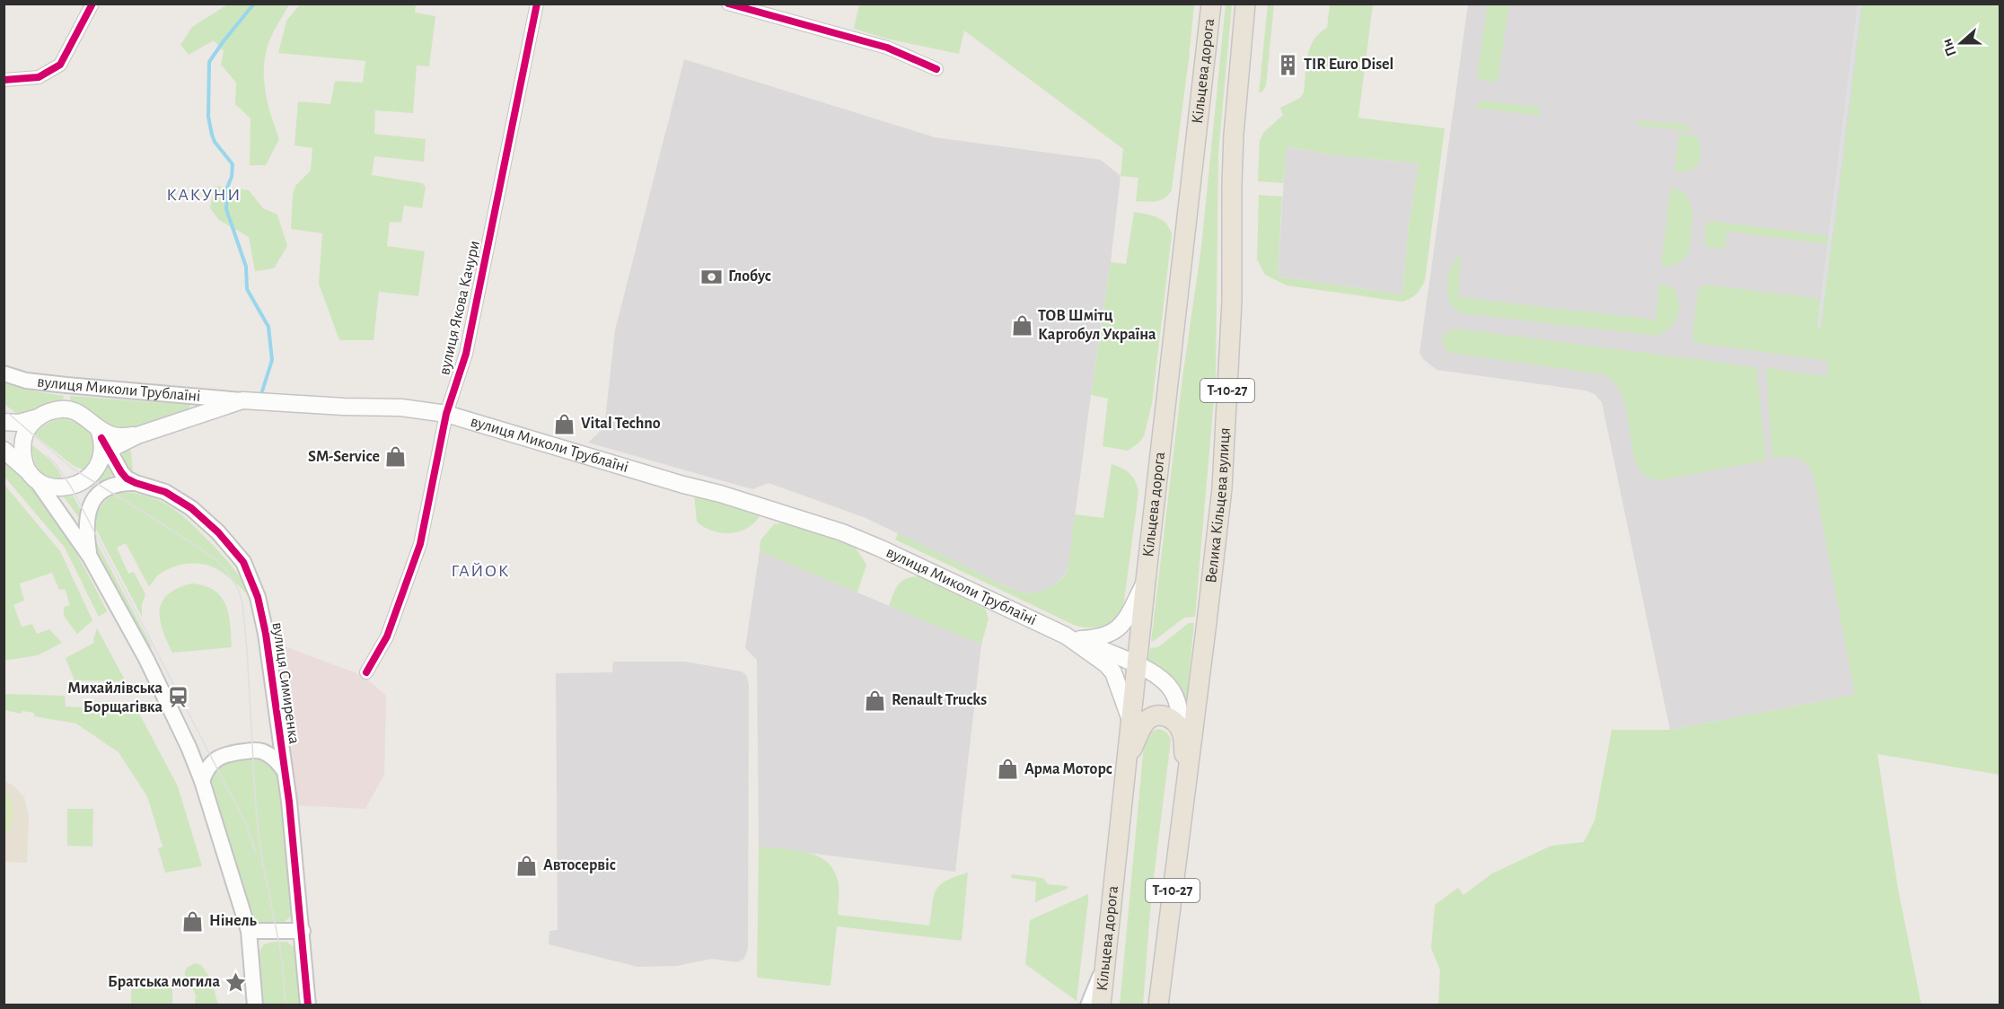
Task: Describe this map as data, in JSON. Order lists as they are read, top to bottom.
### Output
{
  "streets": {
    "highway": ["Кільцева дорога", "Т-10-27", "Велика Кільцева вулиця"],
    "main road": ["вулиця Миколи Трублаїні"],
    "street": ["вулиця Якова Качури", "вулиця Симиренка"]
  },
  "crossings": [
    ["Кільцева дорога", "вулиця Миколи Трублаїні"],
    ["вулиця Якова Качури", "вулиця Миколи Трублаїні"]
  ],
  "districts": ["КАКУНИ", "ГАЙОК"],
  "places": {
    "building": ["TIR Euro Disel"],
    "bank": ["Глобус"],
    "shop": [
      "ТОВ Шмітц Каргобул Україна",
      "Vital Techno",
      "SM-Service",
      "Renault Trucks",
      "Арма Моторс",
      "Автосервіс",
      "Нінель"
    ],
    "station": ["Михайлівська Борщагівка"],
    "place": ["Братська могила"]
  },
  "north": "left"
}
